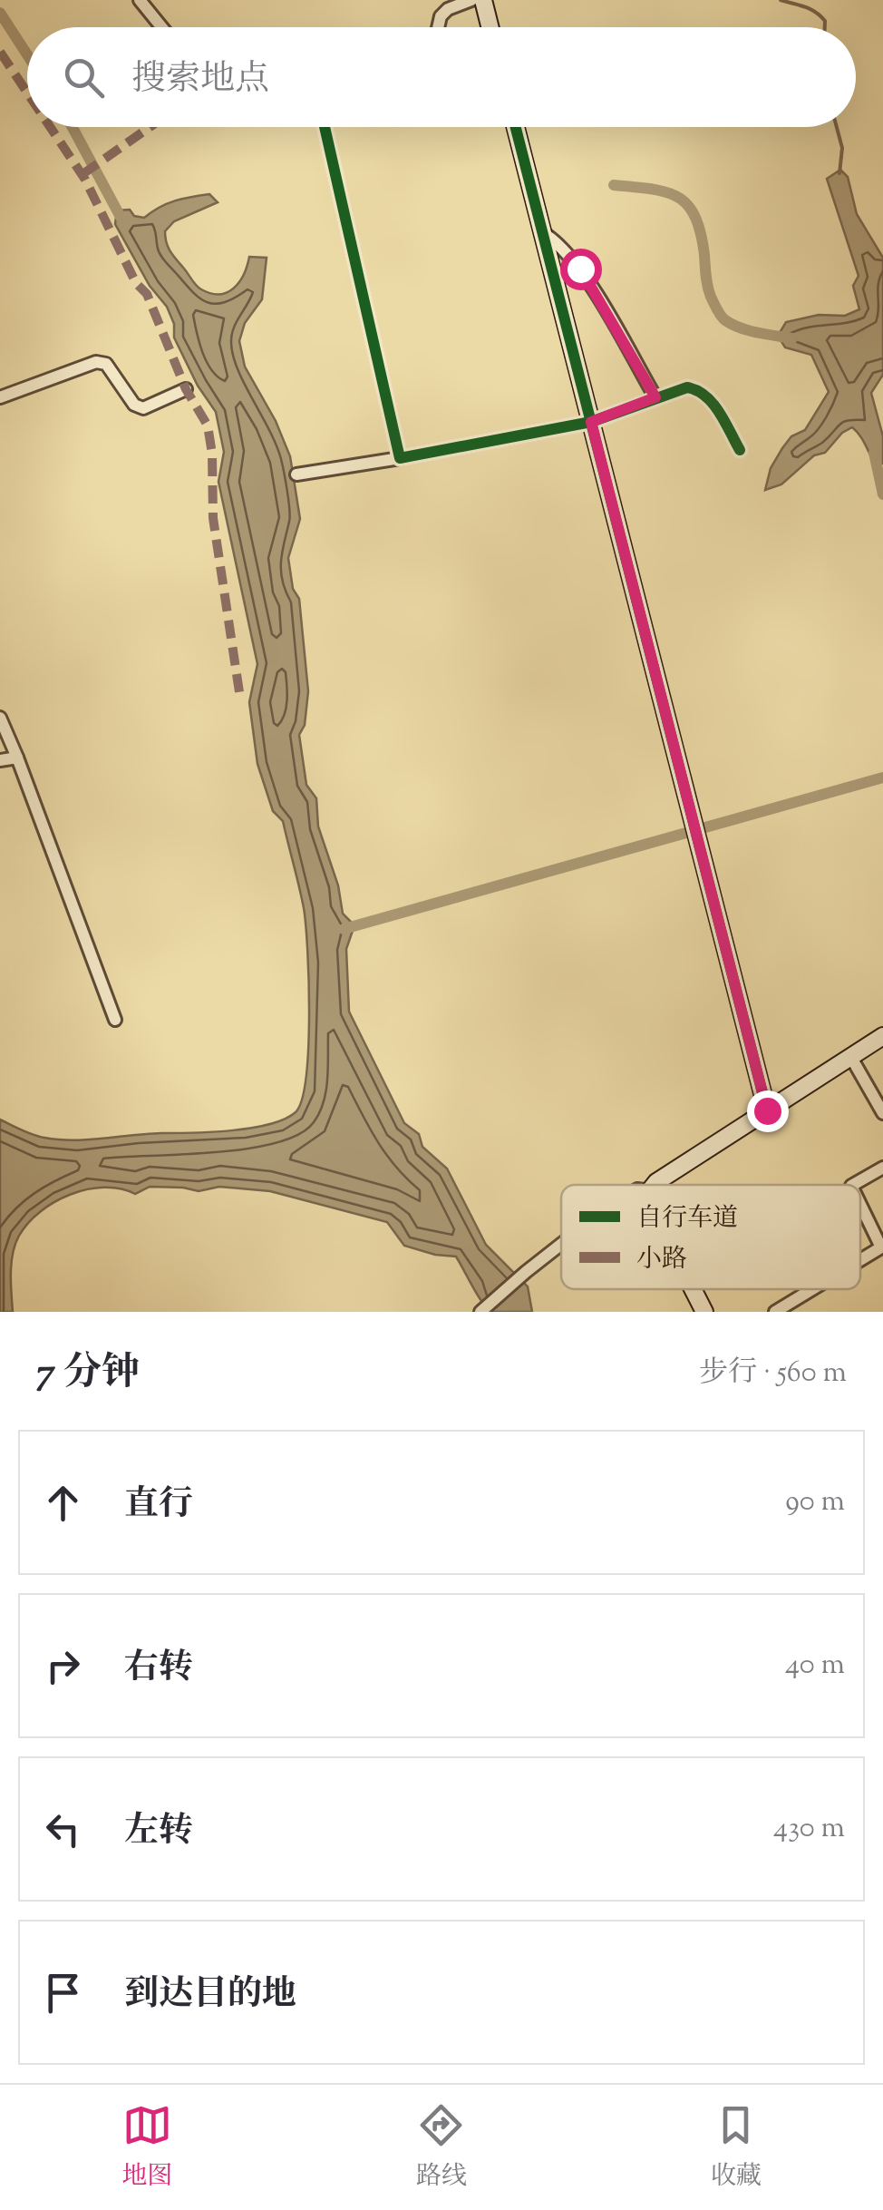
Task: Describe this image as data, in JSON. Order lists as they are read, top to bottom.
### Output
{
  "legend": ["自行车道", "小路"],
  "page": {
    "search": "搜索地点",
    "heading": ["7 分钟", "步行 · 560 m"],
    "list": [
      ["直行", "90 m"],
      ["右转", "40 m"],
      ["左转", "430 m"],
      "到达目的地"
    ],
    "nav": ["地图", "路线", "收藏"]
  }
}
